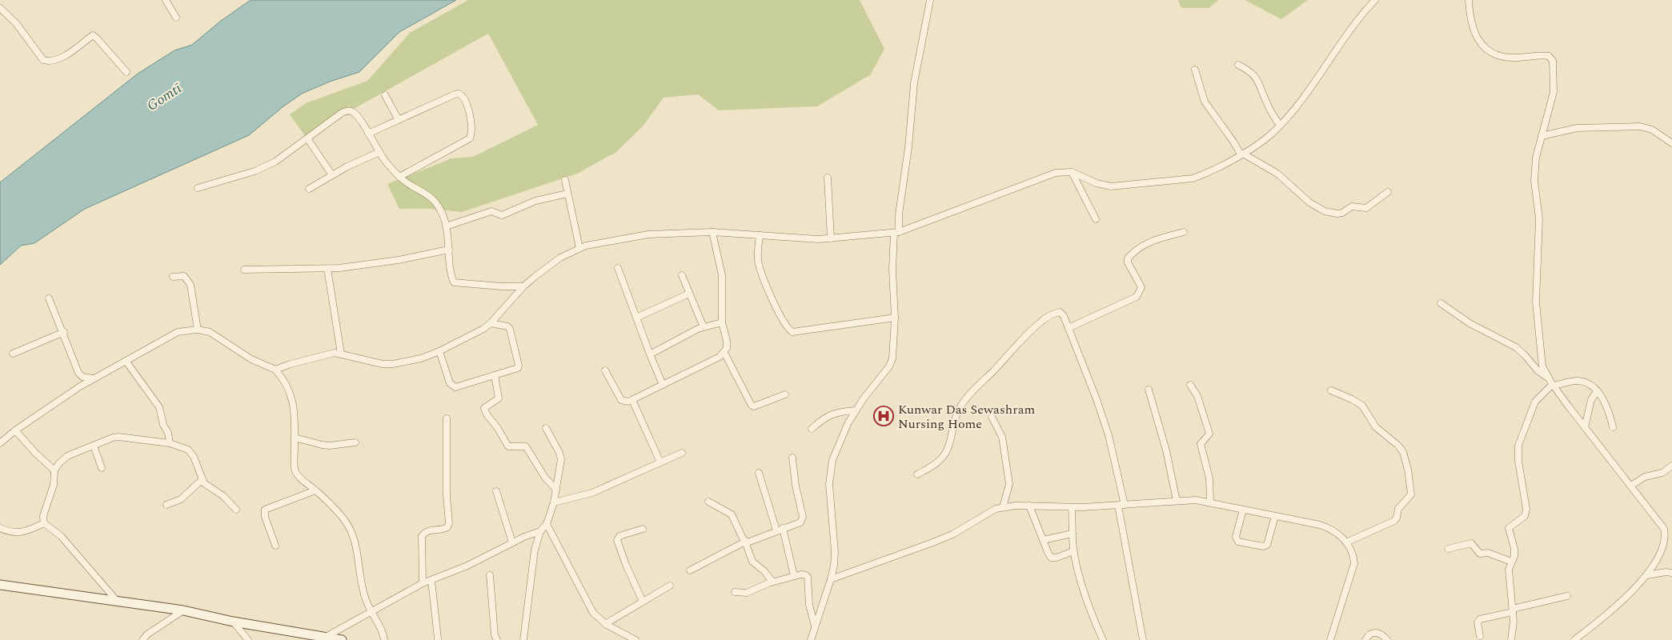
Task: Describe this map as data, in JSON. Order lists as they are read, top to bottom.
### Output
{
  "water": ["Gomtī"],
  "places": {
    "hospital": ["Kunwar Das Sewashram Nursing Home"]
  }
}
